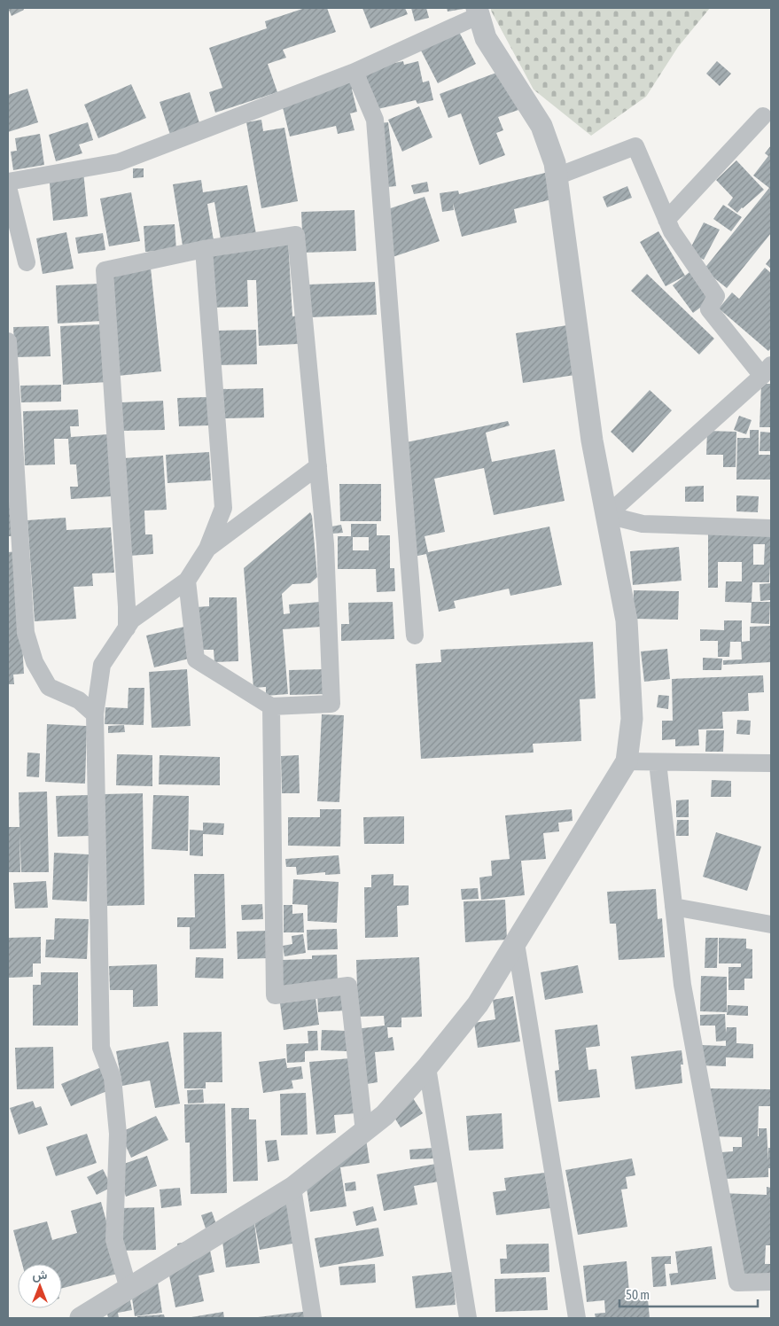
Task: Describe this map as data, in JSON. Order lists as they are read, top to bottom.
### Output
{
  "scale_bar": "50 m",
  "north": "top"
}
